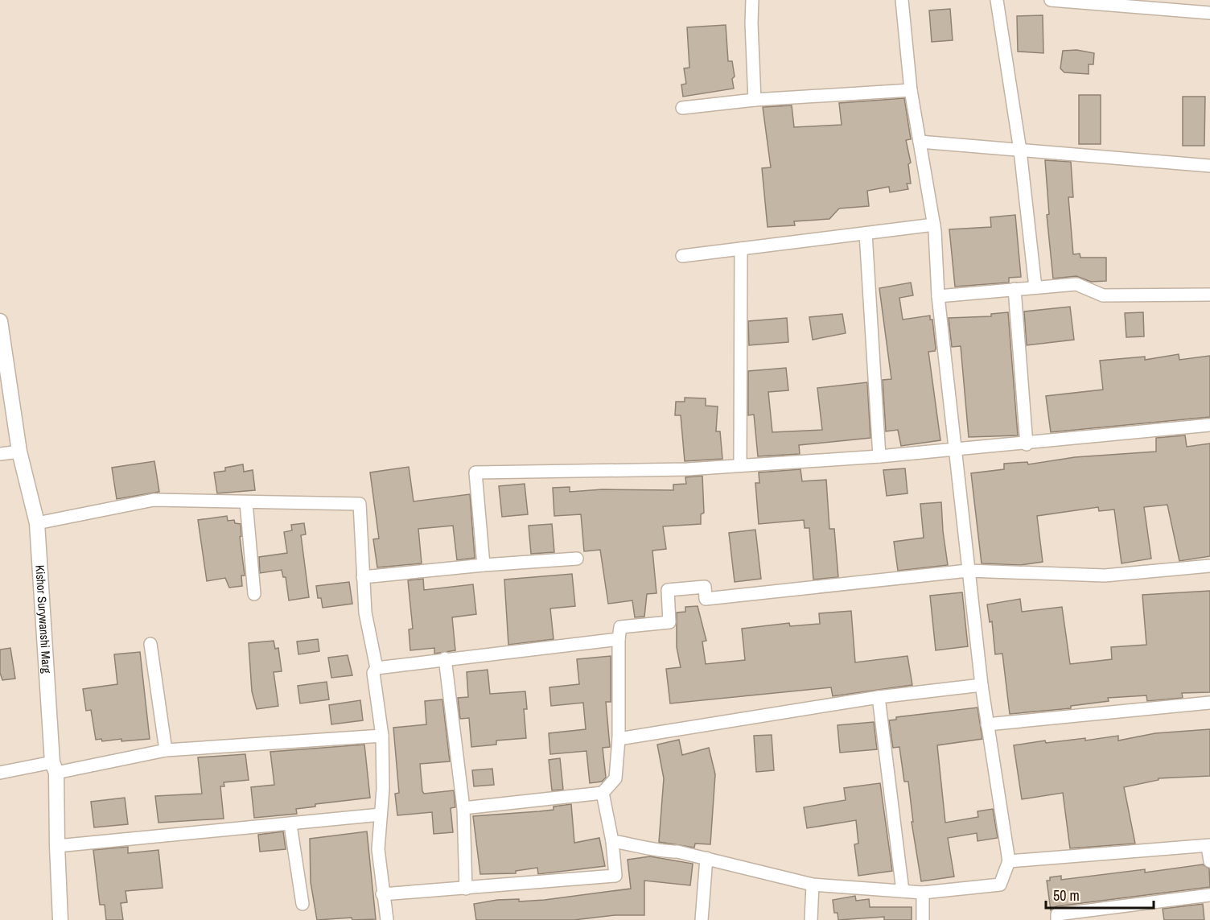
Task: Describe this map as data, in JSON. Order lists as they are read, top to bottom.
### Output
{
  "streets": {
    "street": ["Kishor Surywanshi Marg"]
  },
  "scale_bar": "50 m"
}
